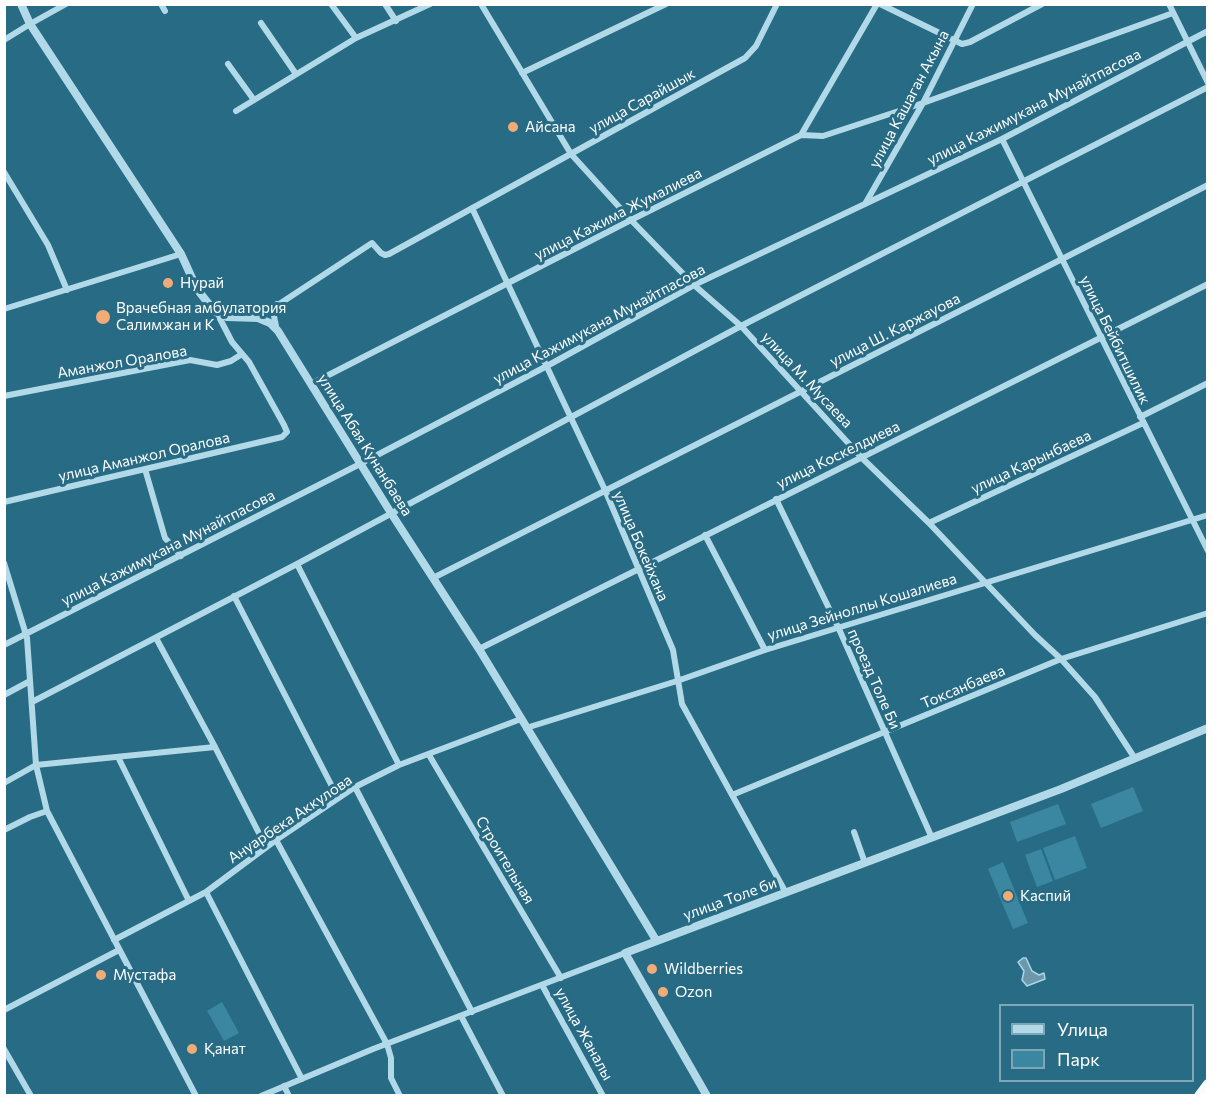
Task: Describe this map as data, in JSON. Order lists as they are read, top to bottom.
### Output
{
  "streets": {
    "street": [
      "улица Кашаган Акына",
      "улица Сарайшык",
      "улица Кажимукана Мунайтпасова",
      "улица Кажима Жумалиева",
      "улица Ш. Каржауова",
      "улица Бейбитшилик",
      "Аманжол Оралова",
      "улица М. Мусаева",
      "улица Абая Кунанбаева",
      "улица Коскелдиева",
      "улица Аманжол Оралова",
      "улица Карынбаева",
      "улица Бокейхана",
      "улица Зейноллы Кошалиева",
      "проезд Толе Би",
      "Токсанбаева",
      "Ануарбека Аккулова",
      "Строительная",
      "улица Толе би",
      "улица Жаналы"
    ]
  },
  "crossings": [
    ["улица Кашаган Акына", "улица Кажимукана Мунайтпасова"],
    ["улица Сарайшык", "улица М. Мусаева"],
    ["улица Сарайшык", "улица Бокейхана"],
    ["улица Кажимукана Мунайтпасова", "улица Бейбитшилик"],
    ["улица Кажимукана Мунайтпасова", "улица М. Мусаева"],
    ["улица Кажимукана Мунайтпасова", "улица Абая Кунанбаева"],
    ["улица Кажимукана Мунайтпасова", "улица Бокейхана"],
    ["улица Кажима Жумалиева", "улица М. Мусаева"],
    ["улица Кажима Жумалиева", "улица Абая Кунанбаева"],
    ["улица Кажима Жумалиева", "улица Бокейхана"],
    ["улица Ш. Каржауова", "улица Бейбитшилик"],
    ["улица Ш. Каржауова", "улица М. Мусаева"],
    ["улица Ш. Каржауова", "улица Абая Кунанбаева"],
    ["улица Ш. Каржауова", "улица Бокейхана"],
    ["улица Бейбитшилик", "улица Коскелдиева"],
    ["улица Бейбитшилик", "улица Карынбаева"],
    ["улица Бейбитшилик", "улица Зейноллы Кошалиева"],
    ["Аманжол Оралова", "улица Аманжол Оралова"],
    ["улица М. Мусаева", "улица Коскелдиева"],
    ["улица М. Мусаева", "улица Карынбаева"],
    ["улица М. Мусаева", "улица Зейноллы Кошалиева"],
    ["улица М. Мусаева", "Токсанбаева"],
    ["улица М. Мусаева", "улица Толе би"],
    ["улица Абая Кунанбаева", "улица Коскелдиева"],
    ["улица Абая Кунанбаева", "улица Зейноллы Кошалиева"],
    ["улица Абая Кунанбаева", "Ануарбека Аккулова"],
    ["улица Абая Кунанбаева", "улица Толе би"],
    ["улица Коскелдиева", "улица Бокейхана"],
    ["улица Коскелдиева", "проезд Толе Би"],
    ["улица Бокейхана", "улица Зейноллы Кошалиева"],
    ["улица Бокейхана", "Токсанбаева"],
    ["улица Бокейхана", "улица Толе би"],
    ["улица Зейноллы Кошалиева", "проезд Толе Би"],
    ["проезд Толе Би", "Токсанбаева"],
    ["проезд Толе Би", "улица Толе би"],
    ["Ануарбека Аккулова", "Строительная"],
    ["Строительная", "улица Толе би"],
    ["улица Толе би", "улица Жаналы"]
  ],
  "places": [
    "Айсана",
    "Нурай",
    "Врачебная амбулатория Салимжан и К",
    "Каспий",
    "Wildberries",
    "Мустафа",
    "Ozon",
    "Қанат"
  ],
  "legend": ["Улица", "Парк"]
}
